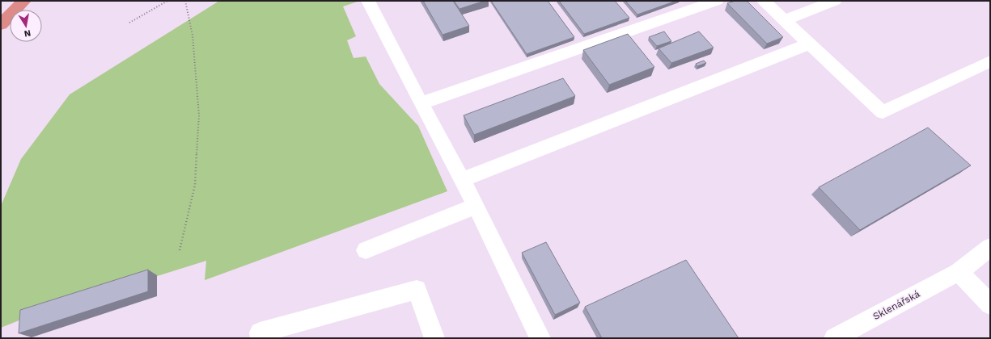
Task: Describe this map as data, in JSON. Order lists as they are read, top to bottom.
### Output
{
  "streets": {
    "lane": ["Sklenářská"]
  },
  "north": "bottom"
}
